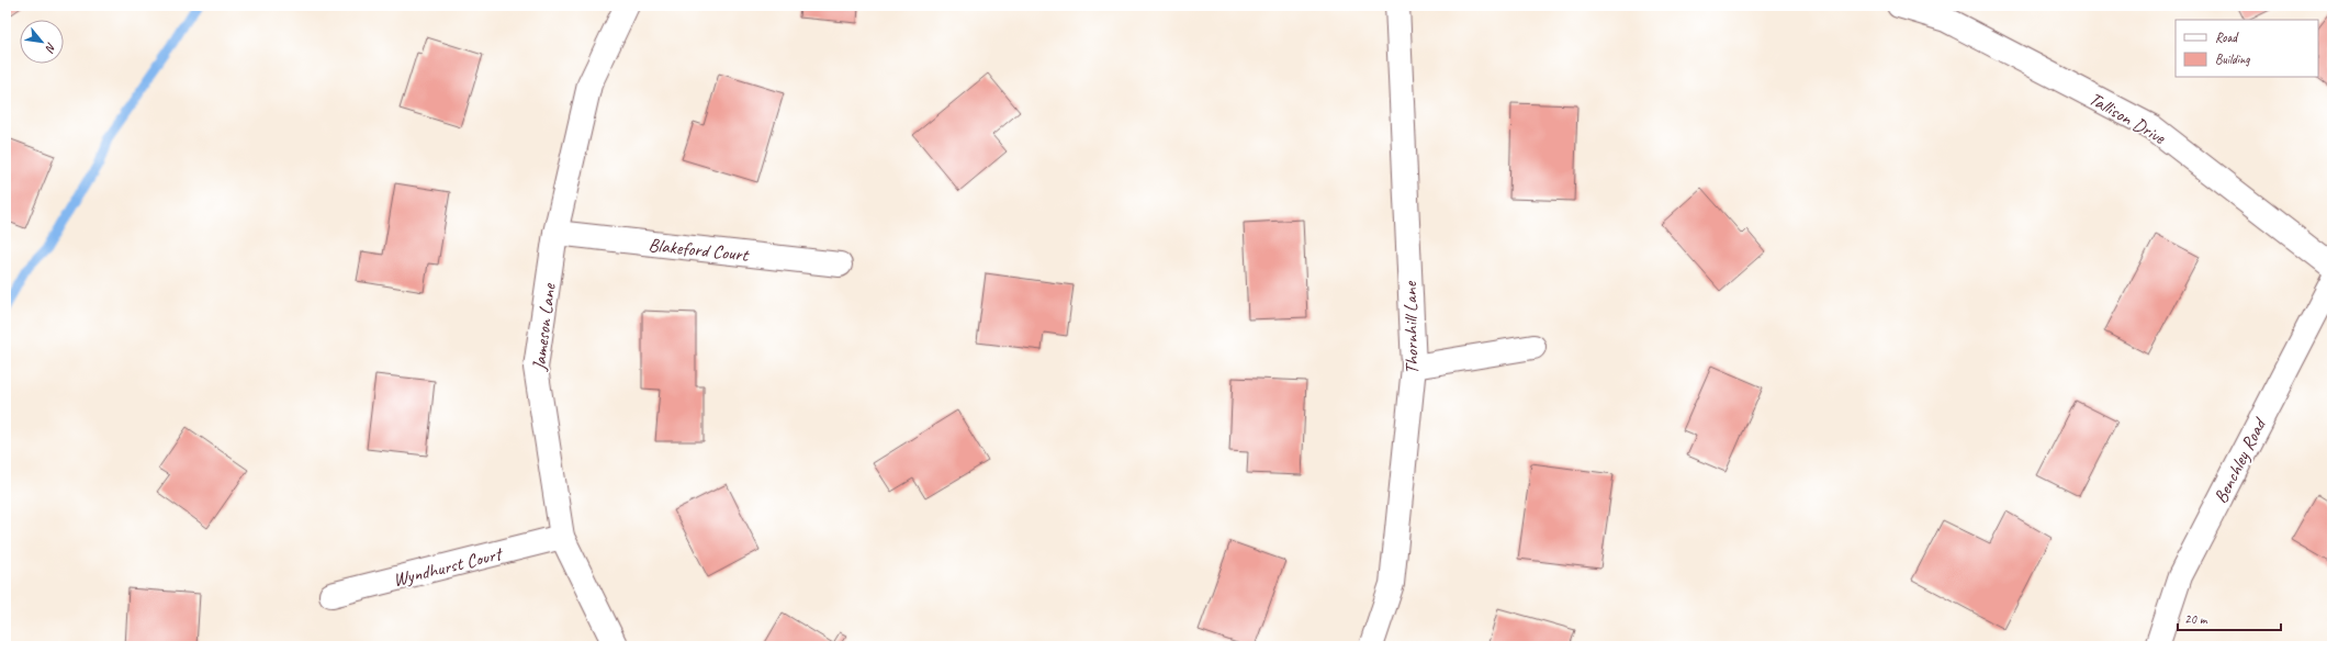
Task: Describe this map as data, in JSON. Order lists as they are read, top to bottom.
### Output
{
  "streets": {
    "street": [
      "Tallison Drive",
      "Blakeford Court",
      "Jameson Lane",
      "Thornhill Lane",
      "Benchley Road",
      "Wyndhurst Court"
    ]
  },
  "crossings": [
    ["Blakeford Court", "Jameson Lane"],
    ["Jameson Lane", "Wyndhurst Court"]
  ],
  "legend": ["Road", "Building"],
  "scale_bar": "20 m",
  "north": "bottom right"
}
